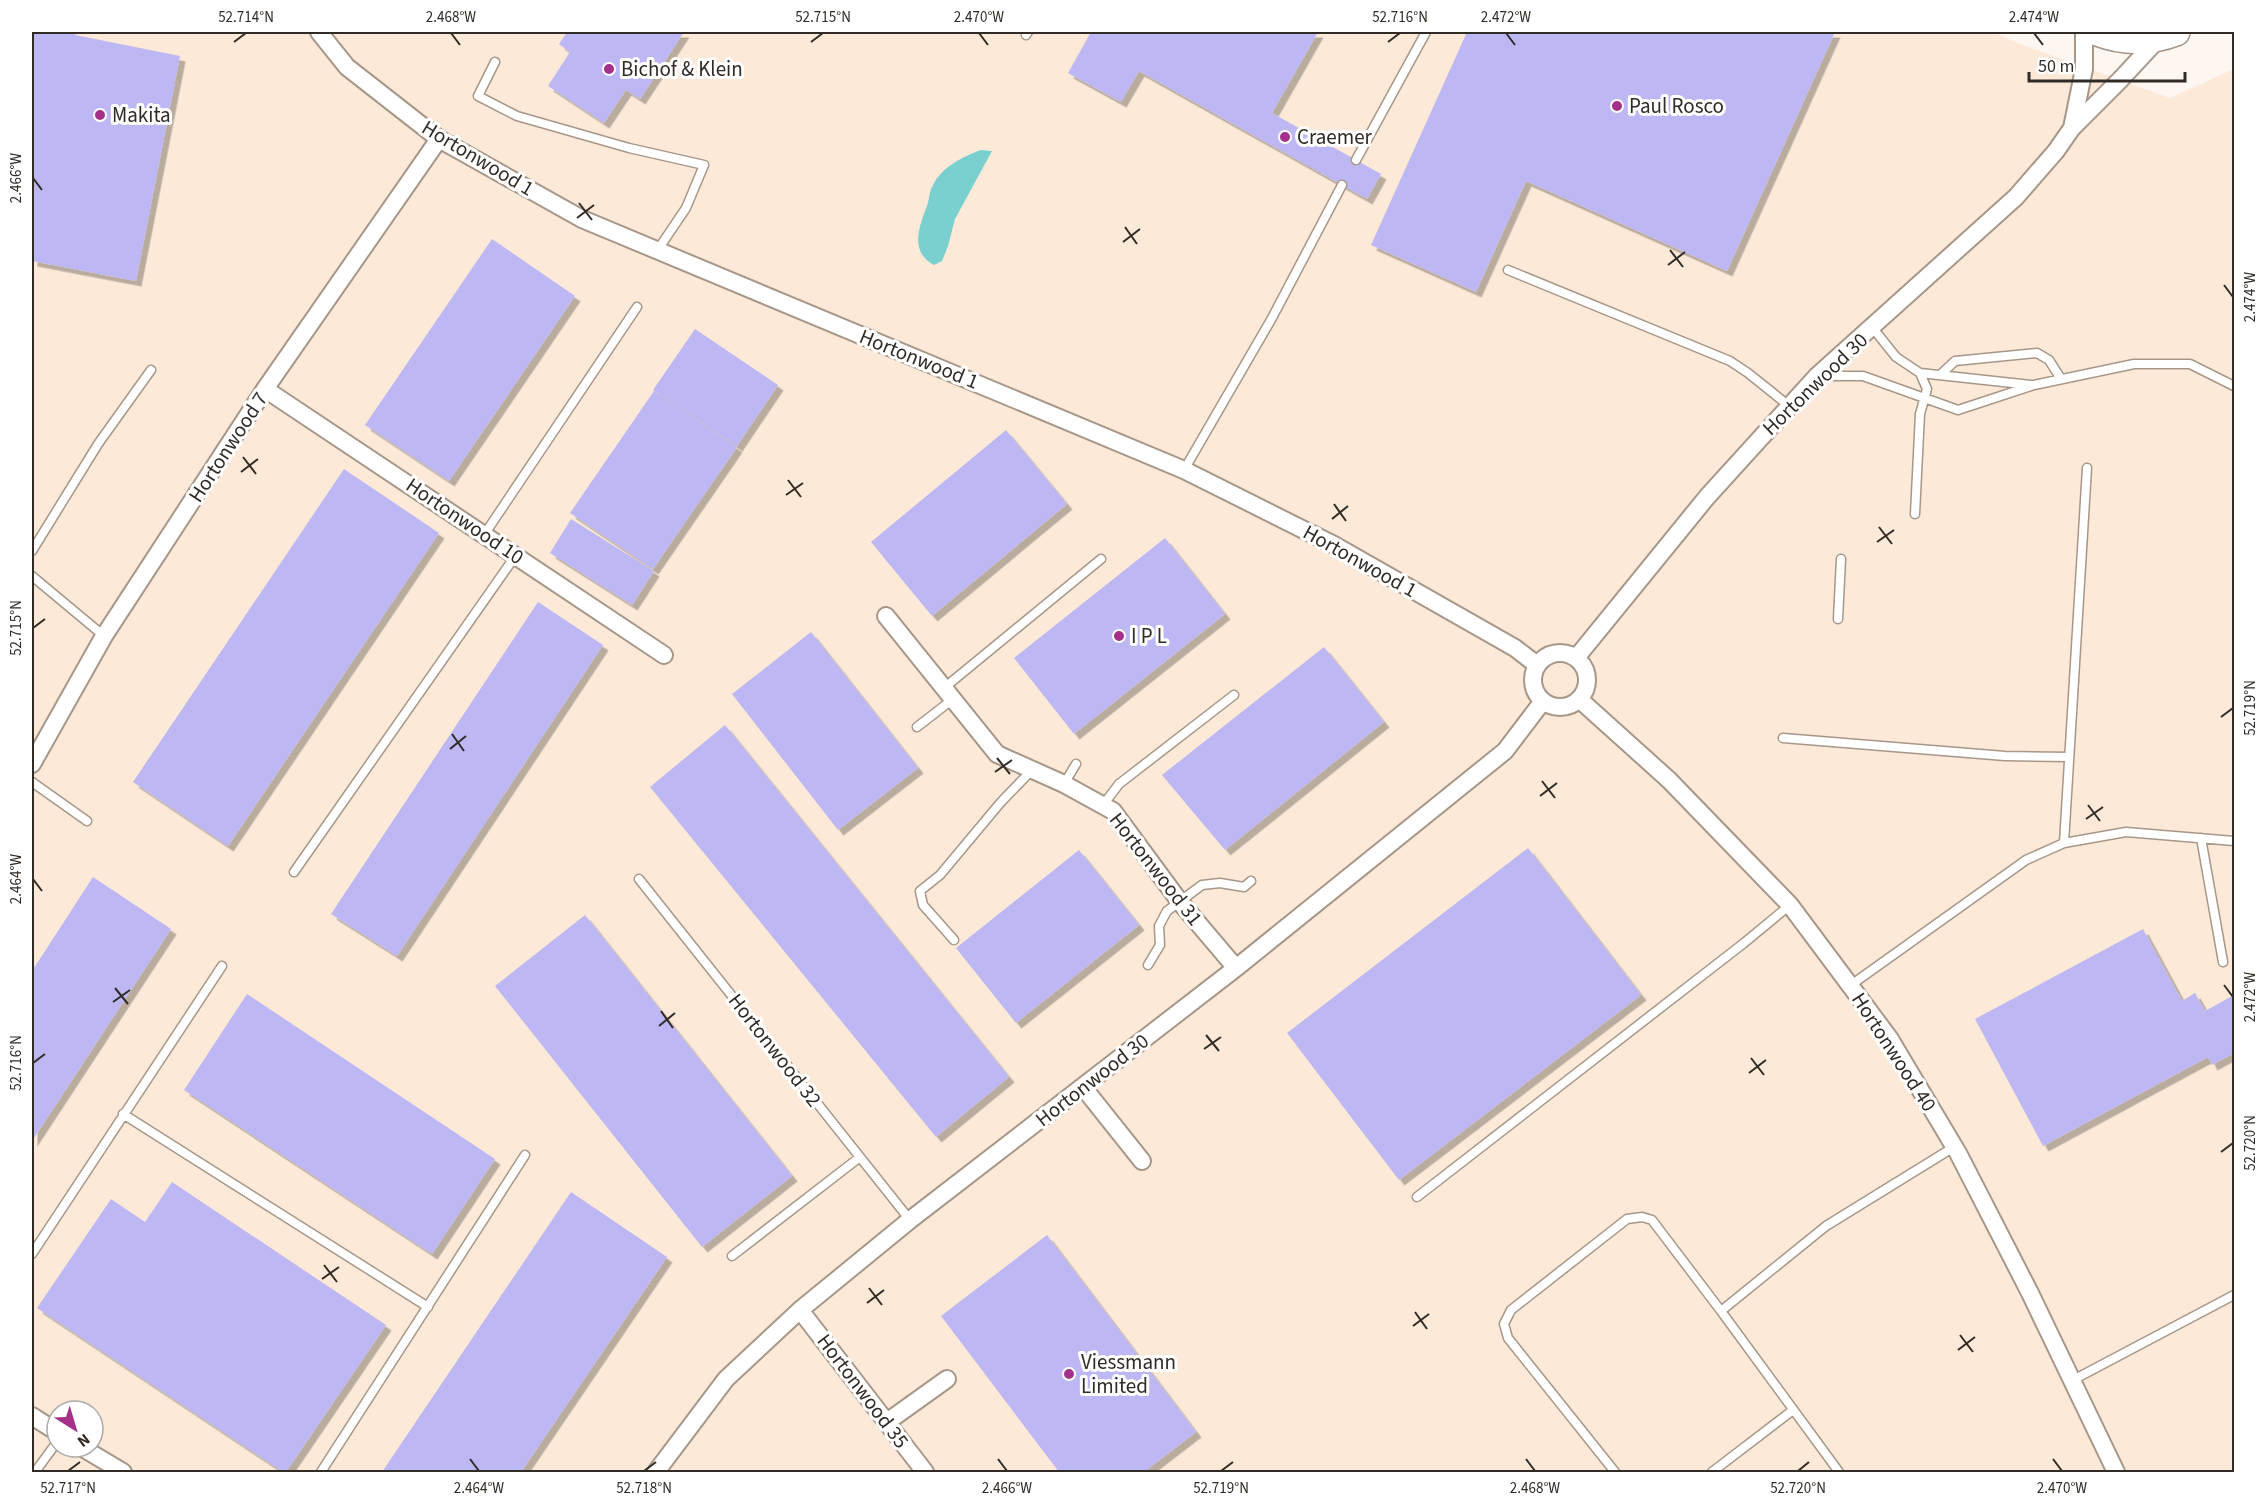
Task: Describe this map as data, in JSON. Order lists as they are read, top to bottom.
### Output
{
  "streets": {
    "street": [
      "Hortonwood 1",
      "Hortonwood 30",
      "Hortonwood 7",
      "Hortonwood 10",
      "Hortonwood 31",
      "Hortonwood 40",
      "Hortonwood 35"
    ],
    "lane": ["Hortonwood 32"]
  },
  "crossings": [
    ["Hortonwood 1", "Hortonwood 30"],
    ["Hortonwood 1", "Hortonwood 7"],
    ["Hortonwood 1", "Hortonwood 40"],
    ["Hortonwood 30", "Hortonwood 31"],
    ["Hortonwood 30", "Hortonwood 32"],
    ["Hortonwood 30", "Hortonwood 40"],
    ["Hortonwood 30", "Hortonwood 35"],
    ["Hortonwood 7", "Hortonwood 10"]
  ],
  "places": [
    "Bichof & Klein",
    "Paul Rosco",
    "Makita",
    "Craemer",
    "I P L",
    "Viessmann Limited"
  ],
  "scale_bar": "50 m",
  "north": "bottom right",
  "coordinates": [
    "52.714°N",
    "2.468°W",
    "52.715°N",
    "2.470°W",
    "52.716°N",
    "2.472°W",
    "2.474°W",
    "2.466°W",
    "52.719°N",
    "2.464°W",
    "52.720°N",
    "52.717°N",
    "52.718°N"
  ]
}
